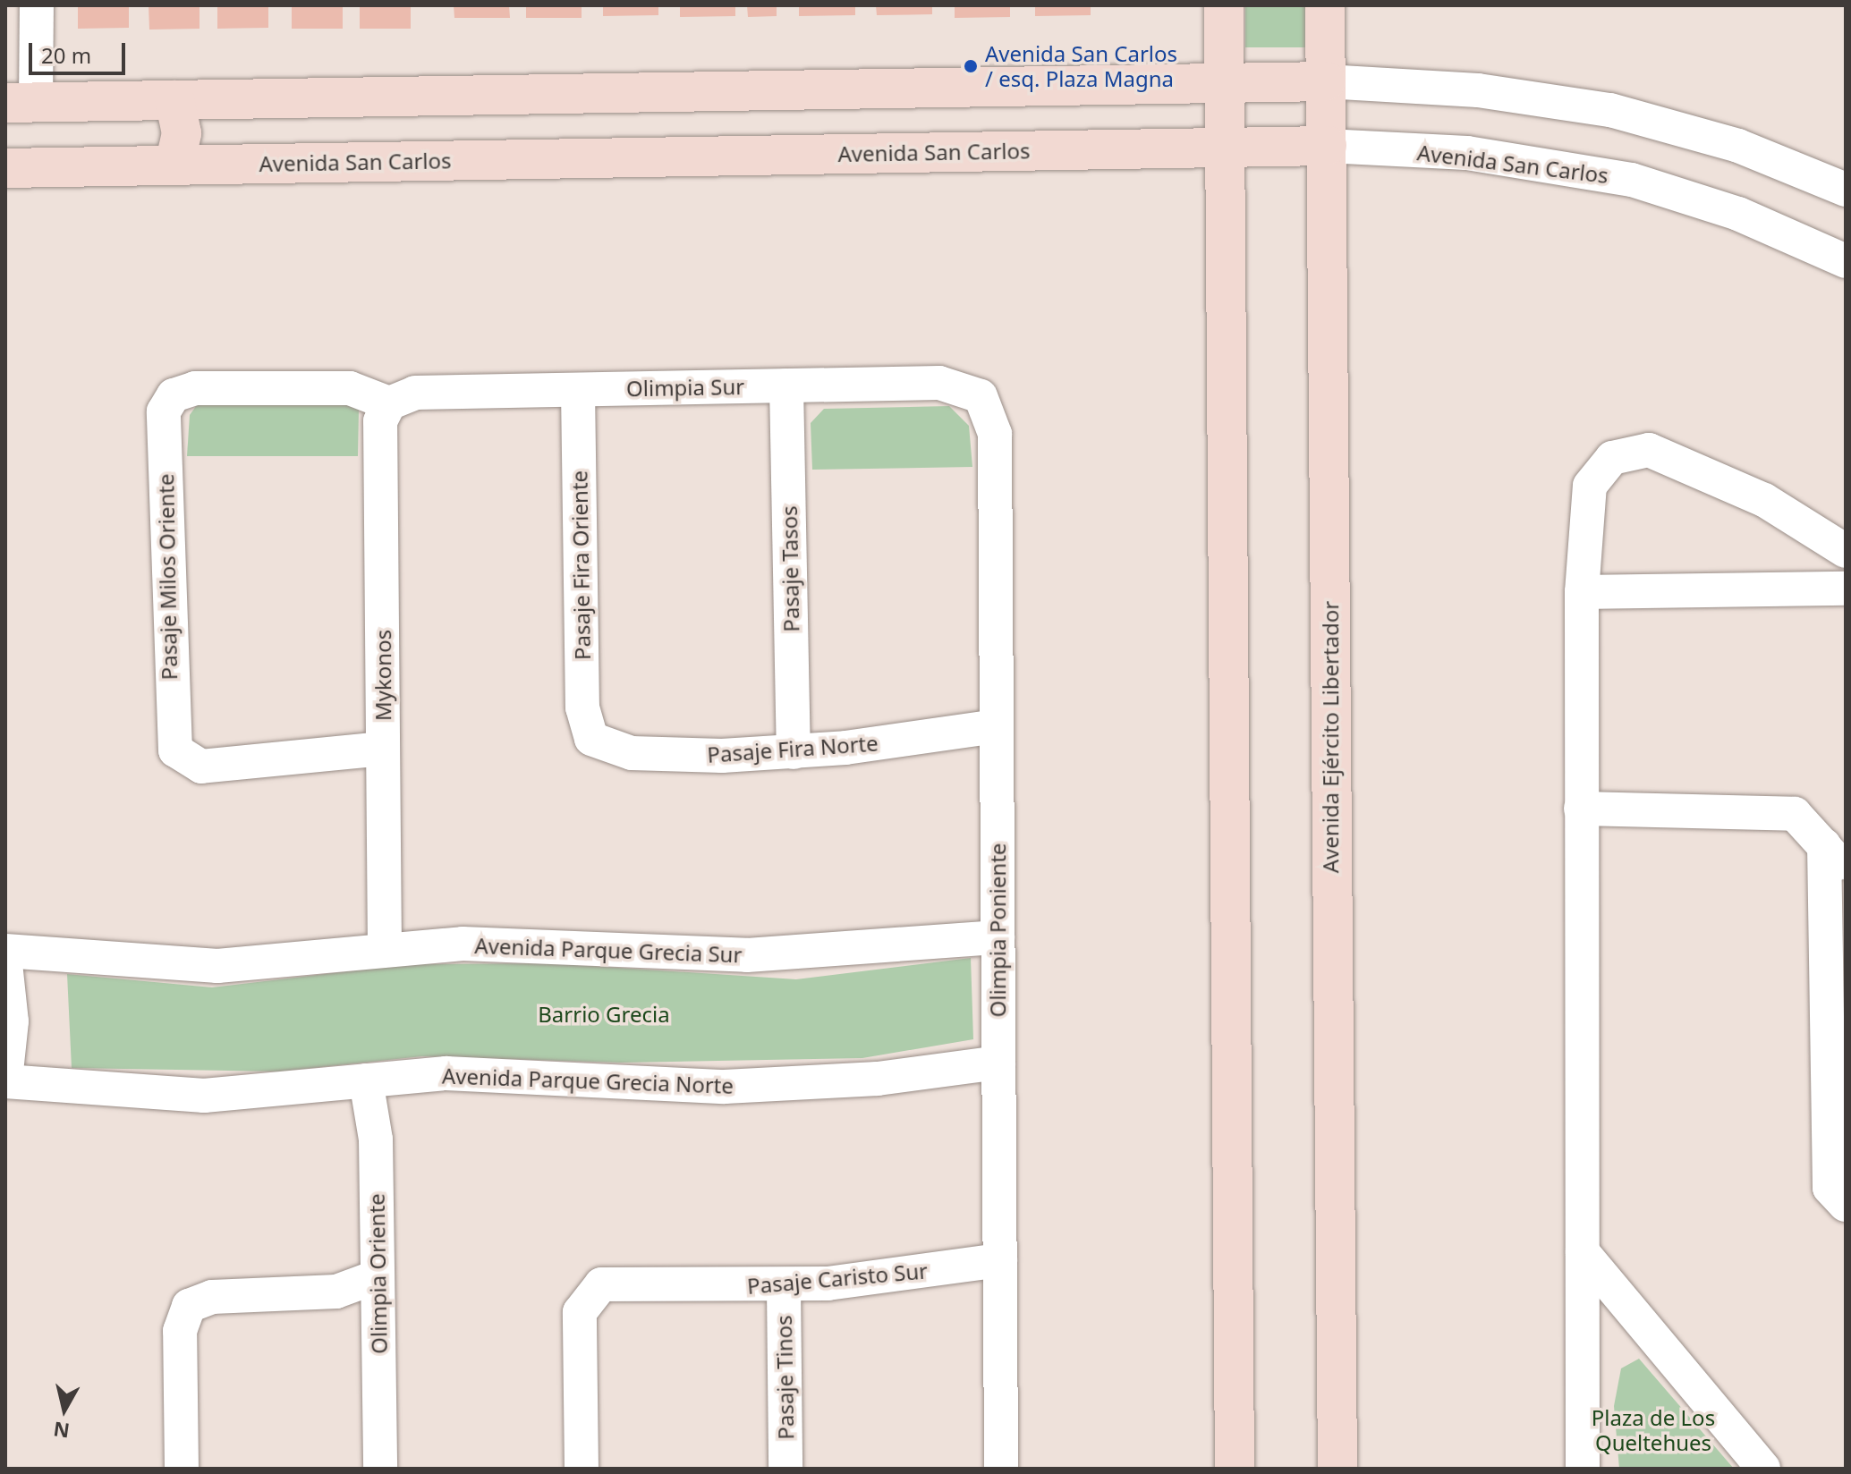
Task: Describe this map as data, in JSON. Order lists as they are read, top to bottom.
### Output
{
  "streets": {
    "main road": ["Avenida San Carlos", "Avenida Ejército Libertador"],
    "street": [
      "Olimpia Sur",
      "Pasaje Fira Oriente",
      "Pasaje Tasos",
      "Pasaje Milos Oriente",
      "Mykonos",
      "Pasaje Fira Norte",
      "Olimpia Poniente",
      "Avenida Parque Grecia Sur",
      "Avenida Parque Grecia Norte",
      "Olimpia Oriente",
      "Pasaje Caristo Sur",
      "Pasaje Tinos"
    ]
  },
  "crossings": [
    ["Avenida San Carlos", "Avenida Ejército Libertador"],
    ["Olimpia Sur", "Pasaje Fira Oriente"],
    ["Olimpia Sur", "Pasaje Tasos"],
    ["Olimpia Sur", "Pasaje Milos Oriente"],
    ["Olimpia Sur", "Mykonos"],
    ["Olimpia Sur", "Olimpia Poniente"],
    ["Pasaje Fira Oriente", "Pasaje Fira Norte"],
    ["Pasaje Tasos", "Pasaje Fira Norte"],
    ["Pasaje Milos Oriente", "Mykonos"],
    ["Mykonos", "Avenida Parque Grecia Sur"],
    ["Pasaje Fira Norte", "Olimpia Poniente"],
    ["Olimpia Poniente", "Avenida Parque Grecia Sur"],
    ["Olimpia Poniente", "Avenida Parque Grecia Norte"],
    ["Olimpia Poniente", "Pasaje Caristo Sur"],
    ["Avenida Parque Grecia Norte", "Olimpia Oriente"],
    ["Pasaje Caristo Sur", "Pasaje Tinos"]
  ],
  "parks": ["Barrio Grecia", "Plaza de Los Queltehues"],
  "places": ["Avenida San Carlos / esq. Plaza Magna"],
  "scale_bar": "20 m",
  "north": "bottom"
}
